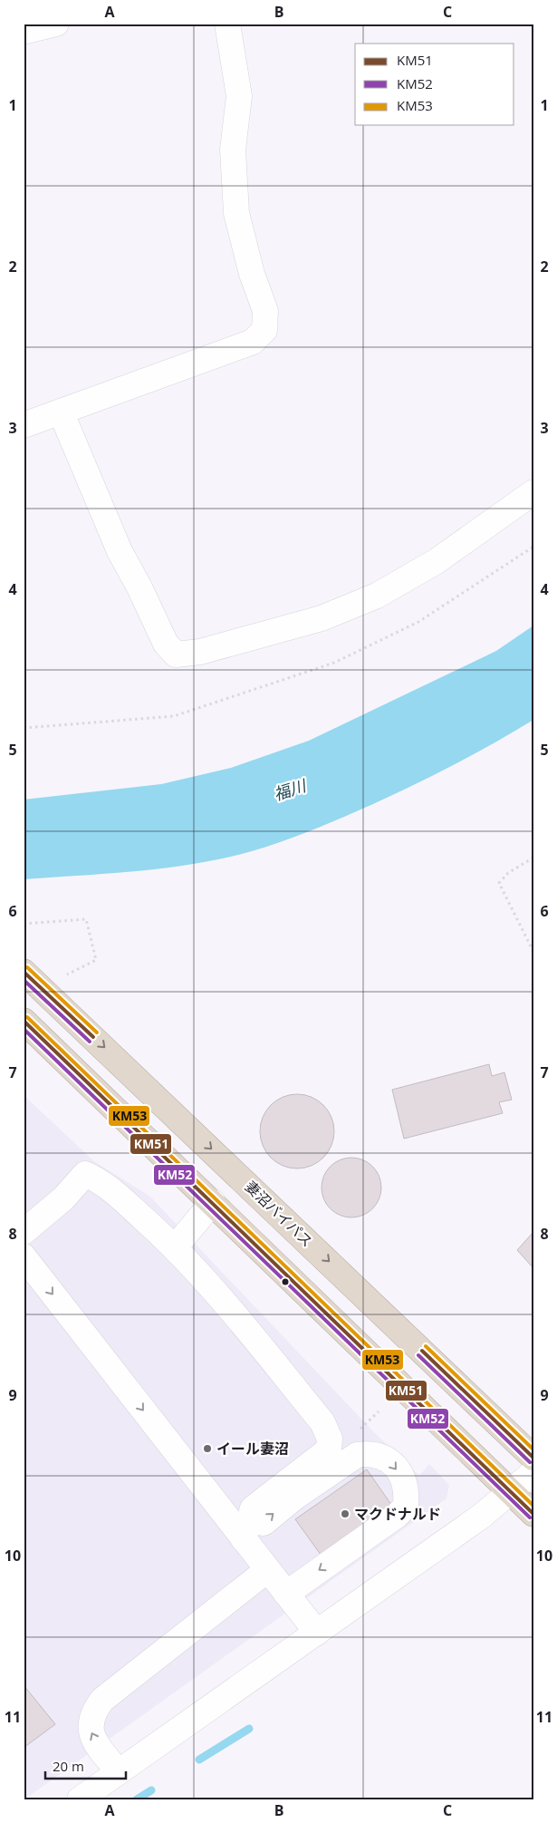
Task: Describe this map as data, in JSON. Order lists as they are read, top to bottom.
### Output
{
  "streets": {
    "highway": ["妻沼バイパス"]
  },
  "water": ["福川"],
  "places": ["イール妻沼", "マクドナルド"],
  "lines": ["transit line KM53", "transit line KM51", "transit line KM52"],
  "legend": ["KM51", "KM52", "KM53"],
  "scale_bar": "20 m",
  "grid": {
    "columns": ["A", "B", "C"],
    "rows": [
      "1",
      "2",
      "3",
      "4",
      "5",
      "6",
      "7",
      "8",
      "9",
      "10",
      "11"
    ]
  }
}
